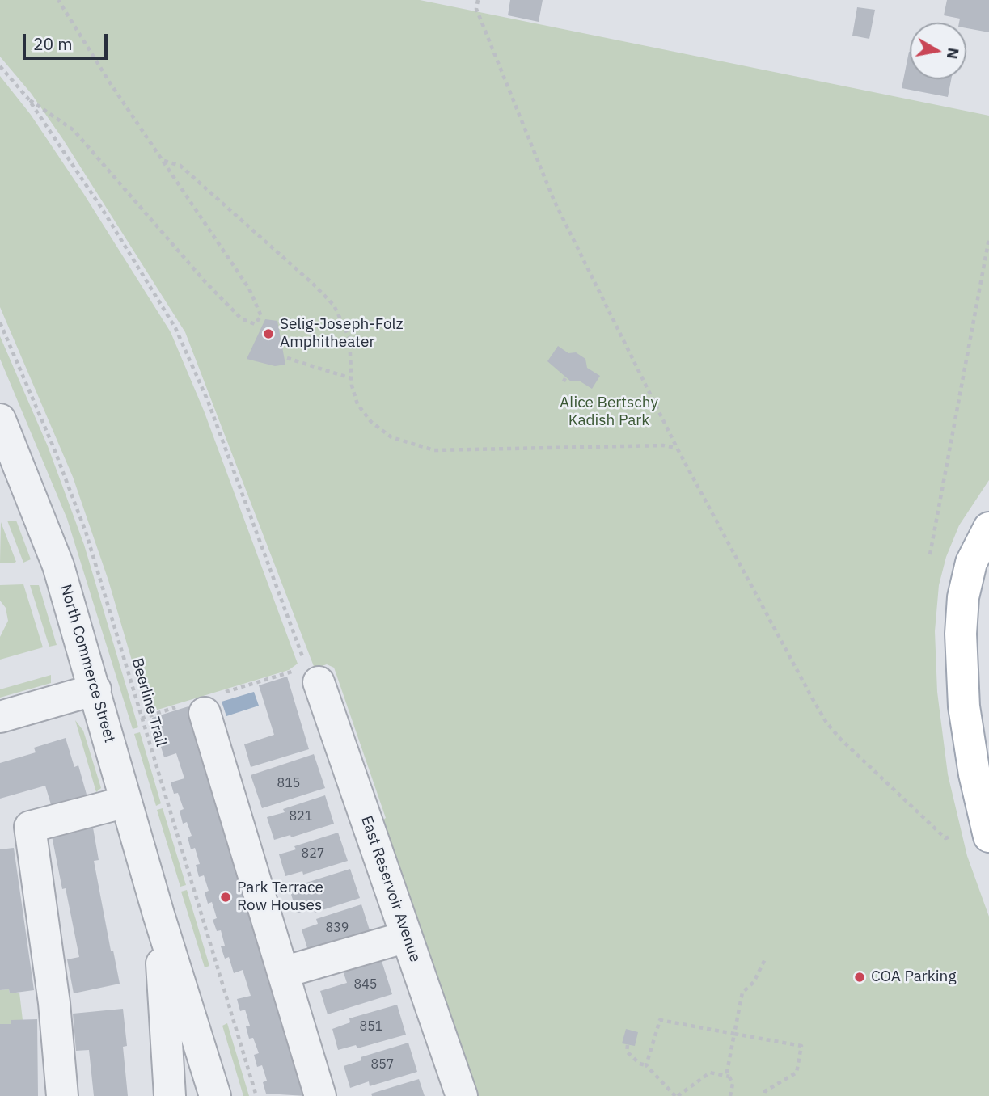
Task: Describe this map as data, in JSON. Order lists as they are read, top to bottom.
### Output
{
  "streets": {
    "street": ["North Commerce Street", "East Reservoir Avenue"],
    "path": ["Beerline Trail"]
  },
  "parks": ["Alice Bertschy Kadish Park"],
  "places": ["Selig-Joseph-Folz Amphitheater", "Park Terrace Row Houses", "COA Parking"],
  "house_numbers": [
    "815",
    "821",
    "827",
    "839",
    "845",
    "851",
    "857"
  ],
  "scale_bar": "20 m",
  "north": "right"
}
